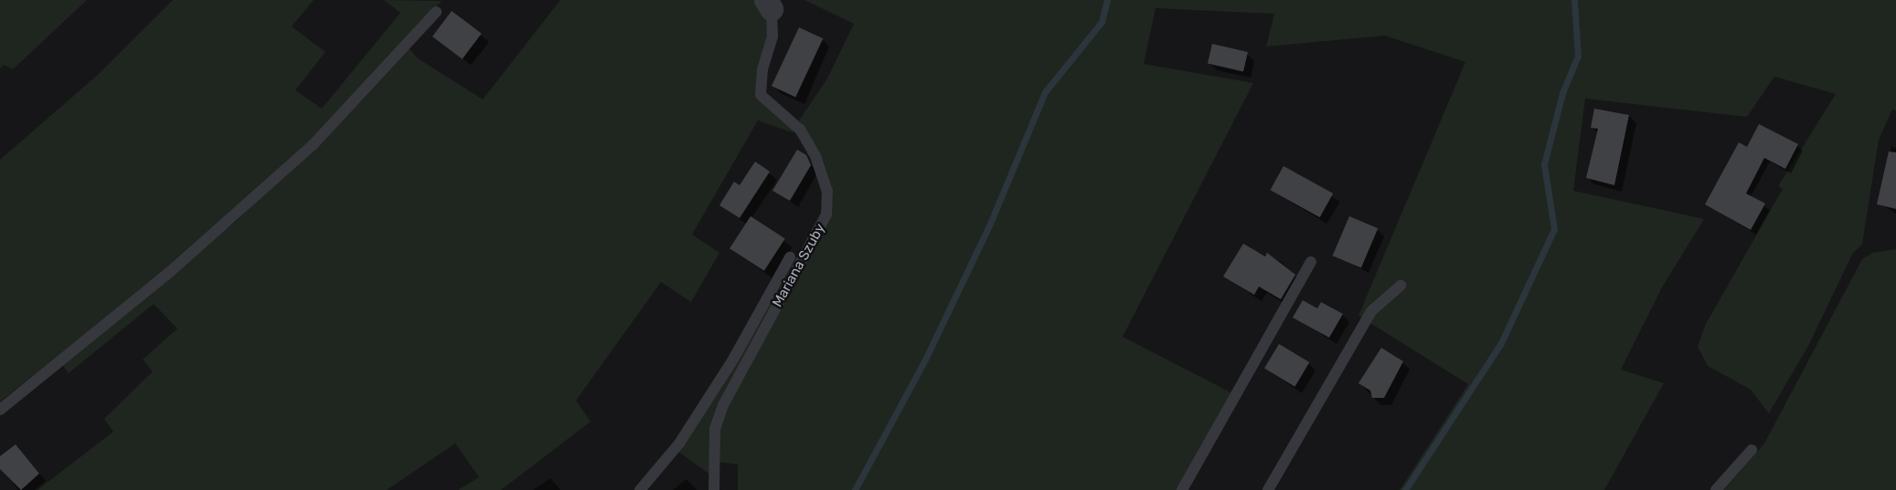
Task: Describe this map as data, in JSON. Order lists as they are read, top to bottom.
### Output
{
  "streets": {
    "lane": ["Mariana Szuby"]
  }
}
